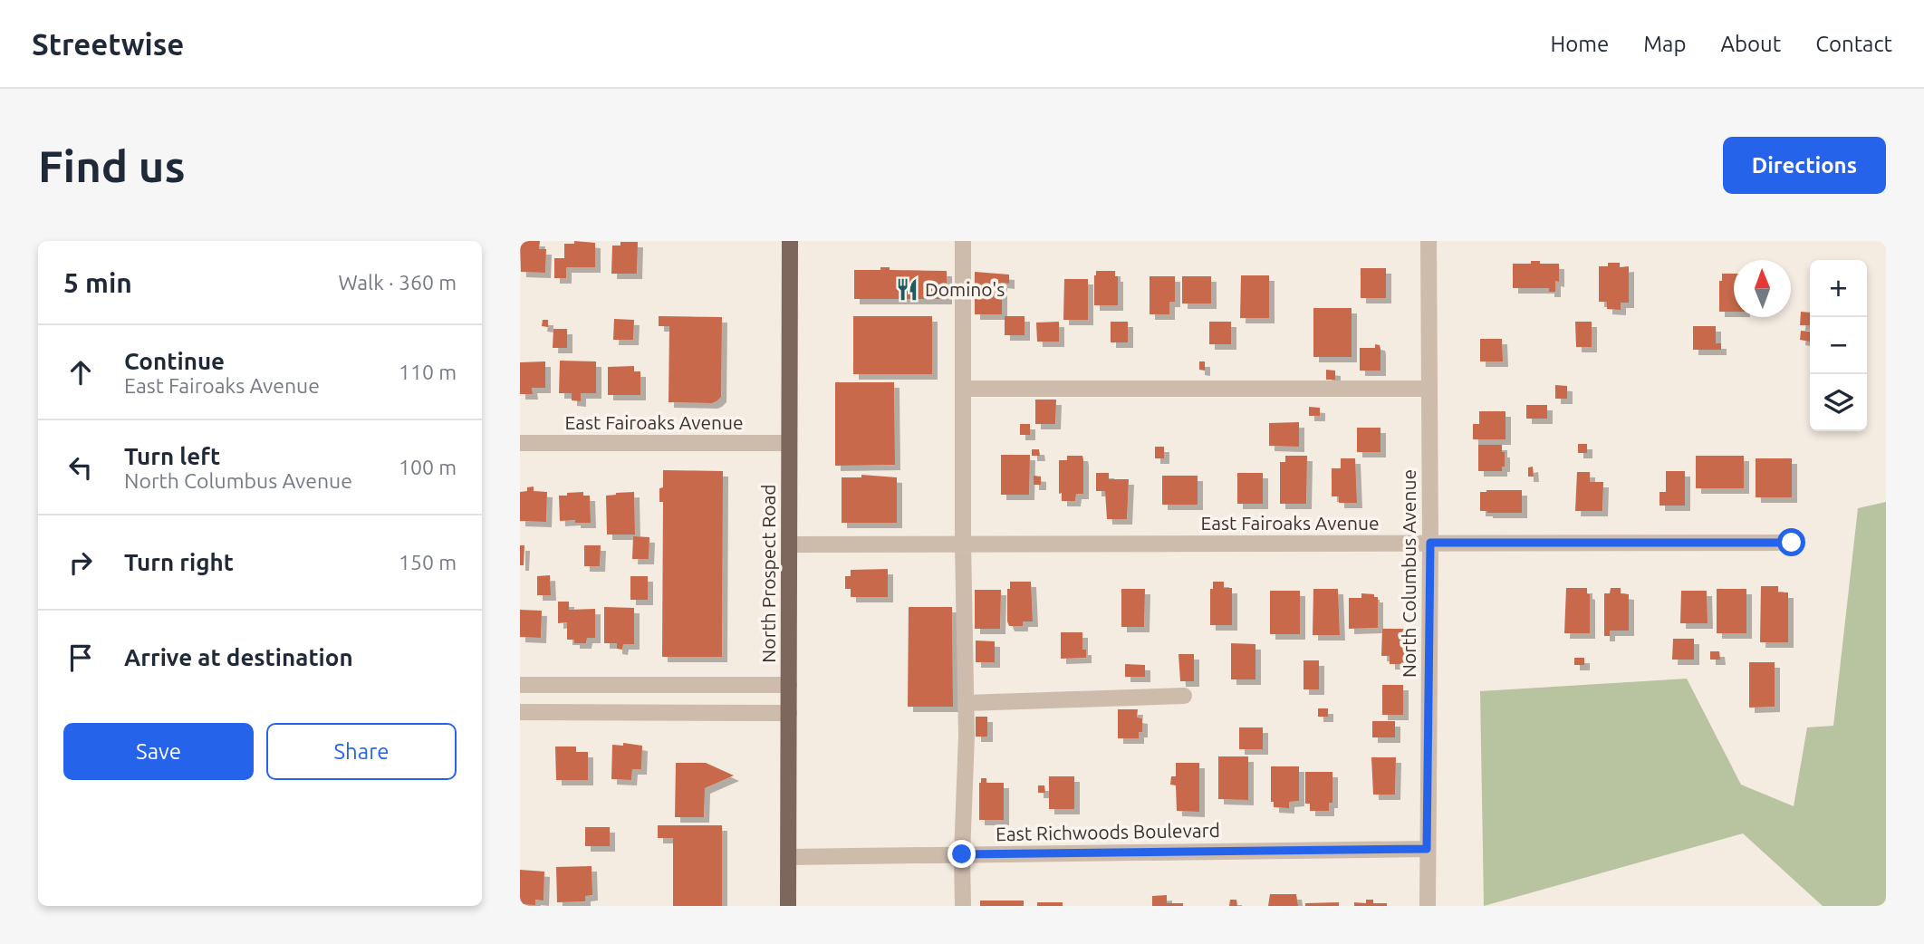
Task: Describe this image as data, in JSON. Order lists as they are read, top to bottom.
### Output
{
  "streets": {
    "main road": ["North Prospect Road"],
    "street": ["East Fairoaks Avenue", "North Columbus Avenue", "East Richwoods Boulevard"]
  },
  "crossings": [
    ["East Fairoaks Avenue", "North Prospect Road"],
    ["East Fairoaks Avenue", "North Columbus Avenue"],
    ["North Prospect Road", "East Richwoods Boulevard"],
    ["North Columbus Avenue", "East Richwoods Boulevard"]
  ],
  "places": {
    "restaurant": ["Domino's"]
  },
  "north": "top",
  "page": {
    "header": "Streetwise",
    "nav": [
      "Home",
      "Map",
      "About",
      "Contact"
    ],
    "buttons": [
      "Directions",
      ["Save", "Share"]
    ],
    "title": "Find us",
    "heading": ["5 min", "Walk · 360 m"],
    "map_buttons": ["+", "−"],
    "list": [
      ["Continue", "East Fairoaks Avenue", "110 m"],
      ["Turn left", "North Columbus Avenue", "100 m"],
      ["Turn right", "150 m"],
      "Arrive at destination"
    ]
  }
}
